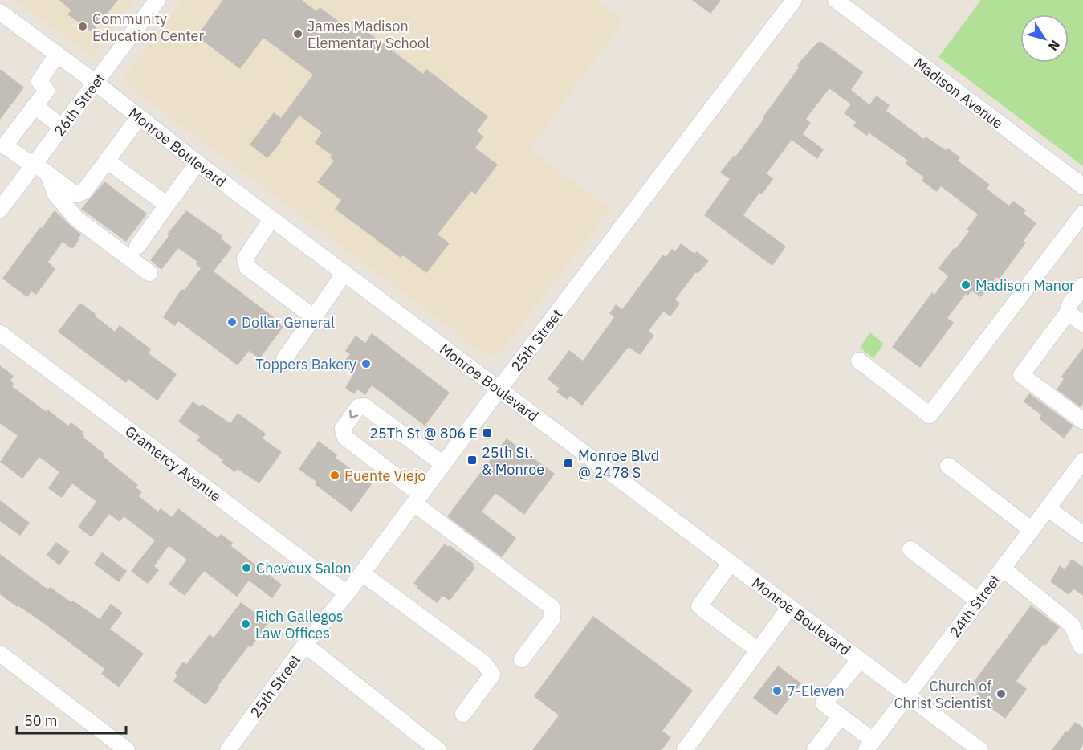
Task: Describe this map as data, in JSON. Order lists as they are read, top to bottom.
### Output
{
  "streets": {
    "street": [
      "Madison Avenue",
      "26th Street",
      "Monroe Boulevard",
      "25th Street",
      "Gramercy Avenue",
      "24th Street"
    ]
  },
  "crossings": [
    ["26th Street", "Monroe Boulevard"],
    ["Monroe Boulevard", "25th Street"],
    ["Monroe Boulevard", "24th Street"],
    ["25th Street", "Gramercy Avenue"]
  ],
  "places": {
    "other": [
      "Community Education Center",
      "James Madison Elementary School",
      "Madison Manor",
      "Dollar General",
      "Toppers Bakery",
      "Puente Viejo",
      "Cheveux Salon",
      "Rich Gallegos Law Offices",
      "7-Eleven",
      "Church of Christ Scientist"
    ],
    "transit": ["25Th St @ 806 E", "25th St. & Monroe", "Monroe Blvd @ 2478 S"]
  },
  "scale_bar": "50 m",
  "north": "bottom right"
}
